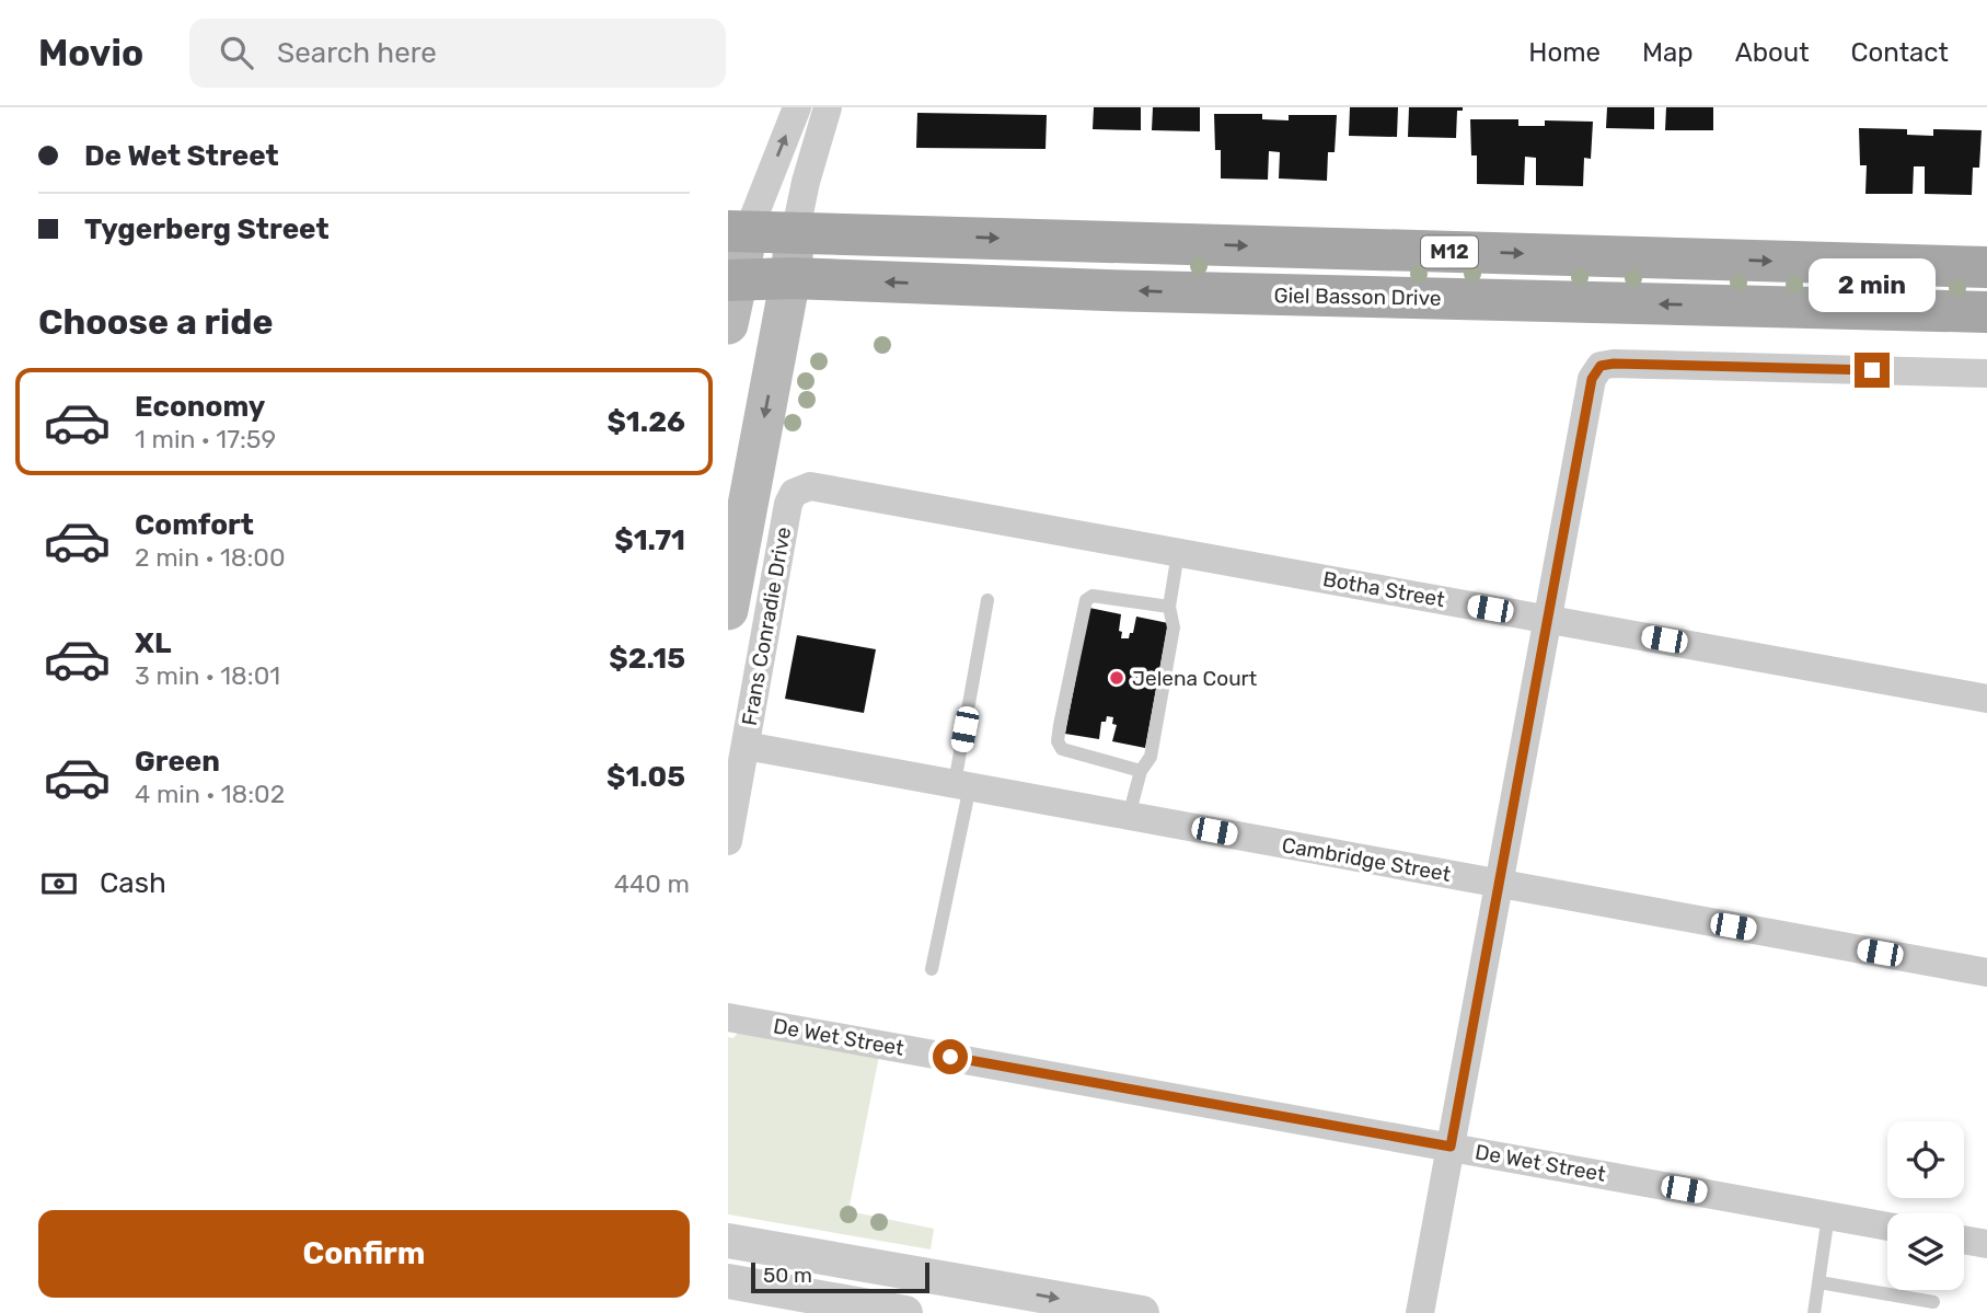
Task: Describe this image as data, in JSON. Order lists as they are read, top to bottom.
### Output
{
  "streets": {
    "main road": ["M12", "Giel Basson Drive", "Frans Conradie Drive"],
    "street": ["Botha Street", "Cambridge Street", "De Wet Street"]
  },
  "crossings": [
    ["M12", "Frans Conradie Drive"],
    ["Giel Basson Drive", "Frans Conradie Drive"],
    ["Botha Street", "Frans Conradie Drive"],
    ["Frans Conradie Drive", "Cambridge Street"]
  ],
  "one_way": ["Frans Conradie Drive"],
  "places": ["Jelena Court"],
  "scale_bar": "50 m",
  "page": {
    "header": "Movio",
    "search": "Search here",
    "nav": [
      "Home",
      "Map",
      "About",
      "Contact"
    ],
    "banner": ["De Wet Street", "Tygerberg Street"],
    "bubble": "2 min",
    "heading": "Choose a ride",
    "list": [
      {
        "name": "Economy",
        "note": "1 min · 17:59",
        "value": "$1.26"
      },
      {
        "name": "Comfort",
        "note": "2 min · 18:00",
        "value": "$1.71"
      },
      {
        "name": "XL",
        "note": "3 min · 18:01",
        "value": "$2.15"
      },
      {
        "name": "Green",
        "note": "4 min · 18:02",
        "value": "$1.05"
      }
    ],
    "pay": ["Cash", "440 m"],
    "buttons": "Confirm",
    "scale": "50 m"
  }
}
